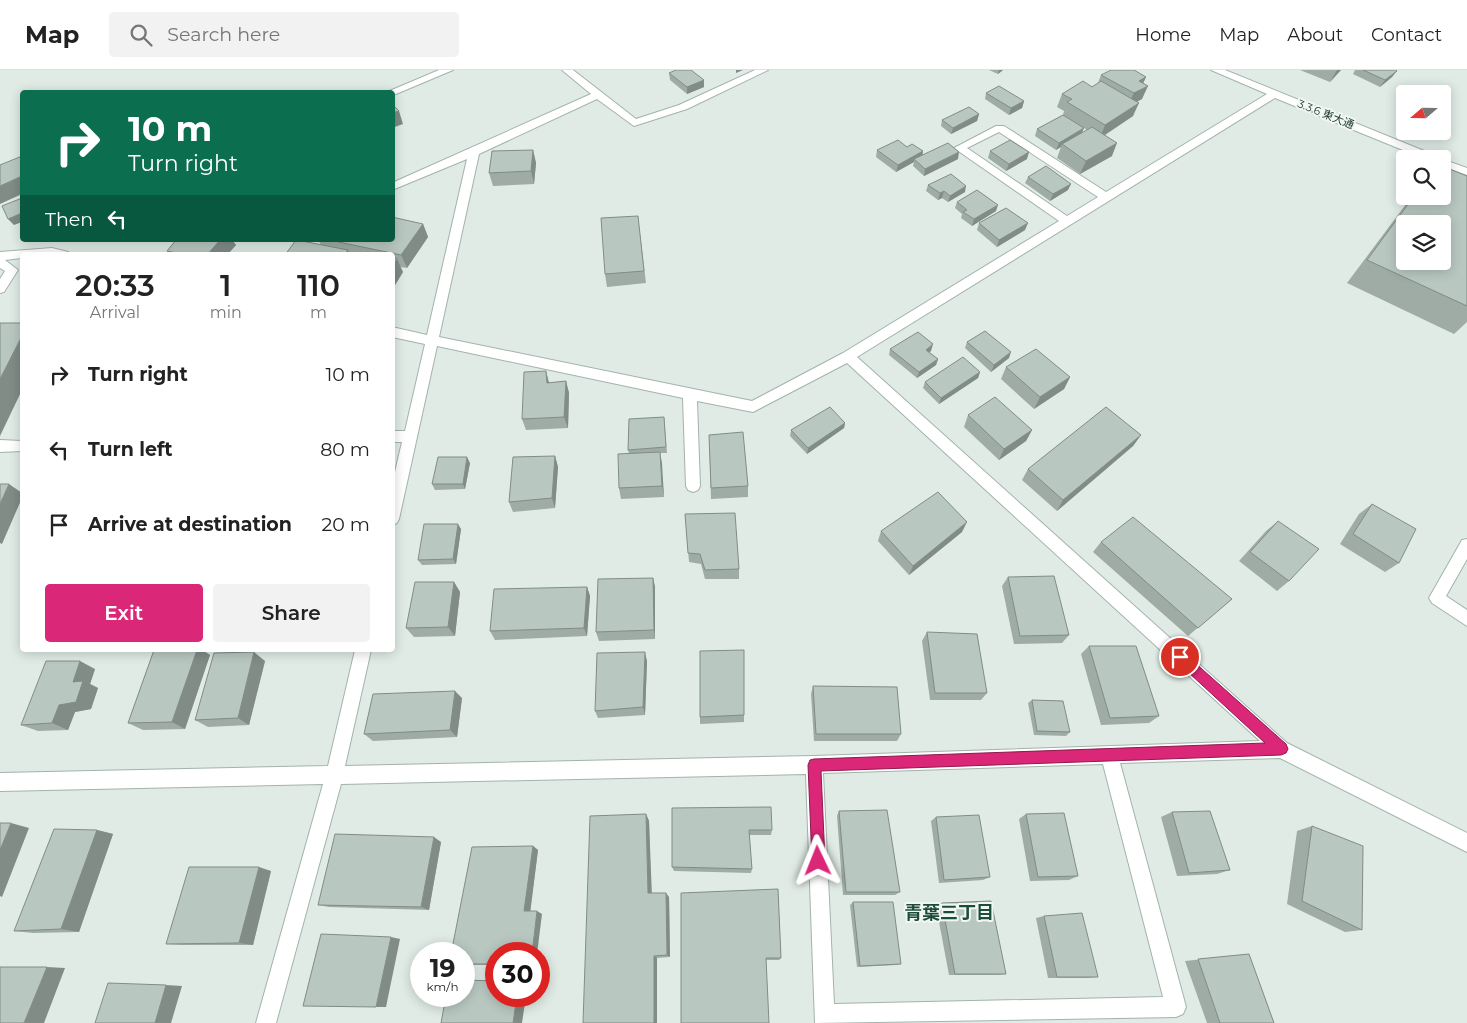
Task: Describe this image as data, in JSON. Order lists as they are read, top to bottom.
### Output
{
  "streets": {
    "street": ["3.3.6 東大通"]
  },
  "districts": ["青葉三丁目"],
  "north": "left",
  "page": {
    "header": "Map",
    "search": "Search here",
    "nav": [
      "Home",
      "Map",
      "About",
      "Contact"
    ],
    "turn": ["10 m", "Turn right"],
    "then": "Then",
    "eta": [
      "20:33",
      "Arrival",
      "1",
      "min",
      "110",
      "m"
    ],
    "list": [
      {
        "name": "Turn right",
        "value": "10 m"
      },
      {
        "name": "Turn left",
        "value": "80 m"
      },
      {
        "name": "Arrive at destination",
        "value": "20 m"
      }
    ],
    "buttons": ["Exit", "Share"],
    "speed": "19 km/h",
    "limit": "30"
  }
}
